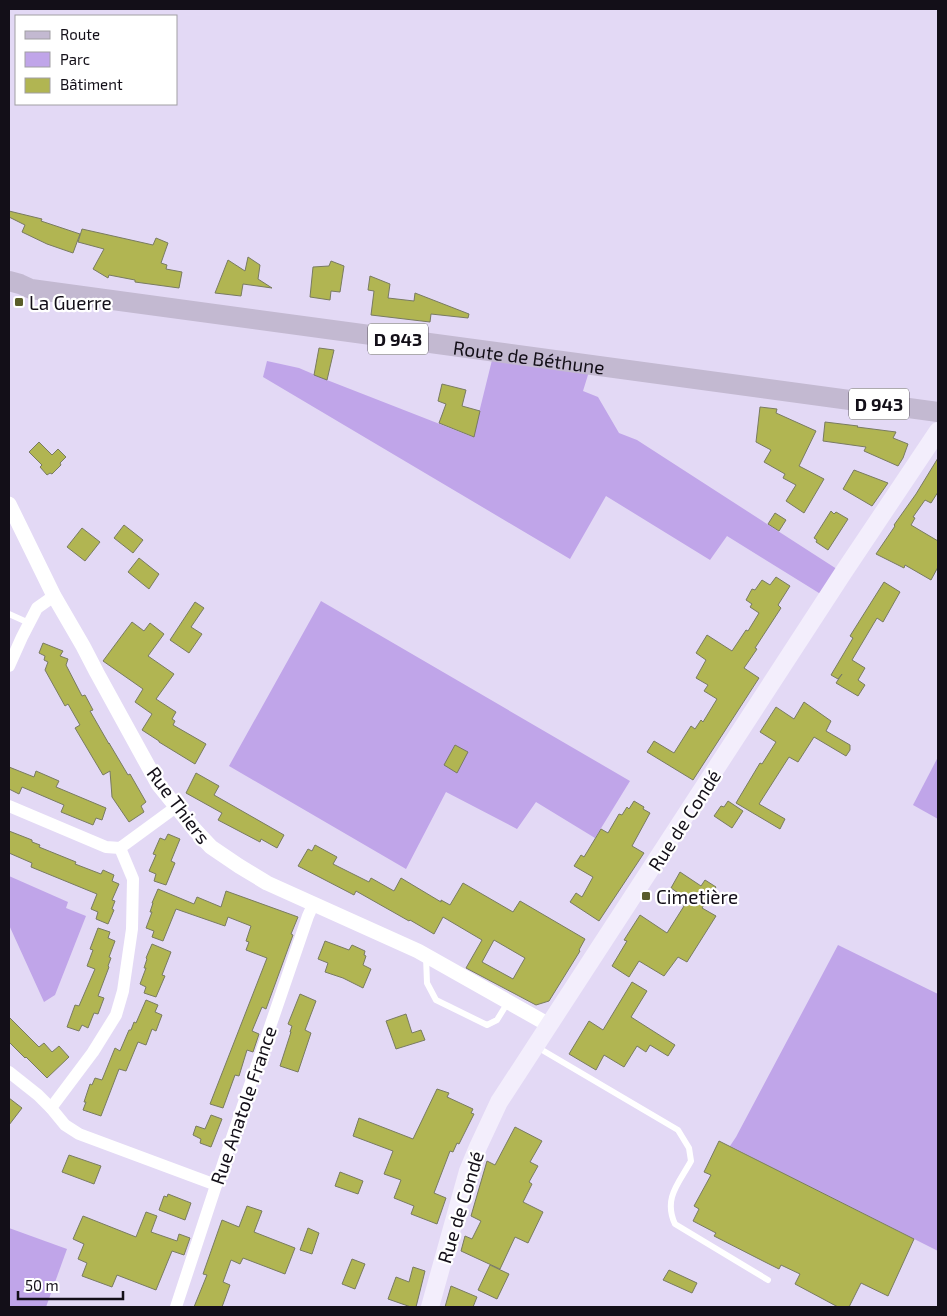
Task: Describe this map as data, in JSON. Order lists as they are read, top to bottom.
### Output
{
  "streets": {
    "main road": ["D 943", "Route de Béthune", "Rue de Condé"],
    "street": ["Rue Thiers", "Rue Anatole France"]
  },
  "crossings": [
    ["Rue Thiers", "Rue de Condé"],
    ["Rue Thiers", "Rue Anatole France"]
  ],
  "places": {
    "transit": ["La Guerre", "Cimetière"]
  },
  "legend": ["Route", "Parc", "Bâtiment"],
  "scale_bar": "50 m"
}
